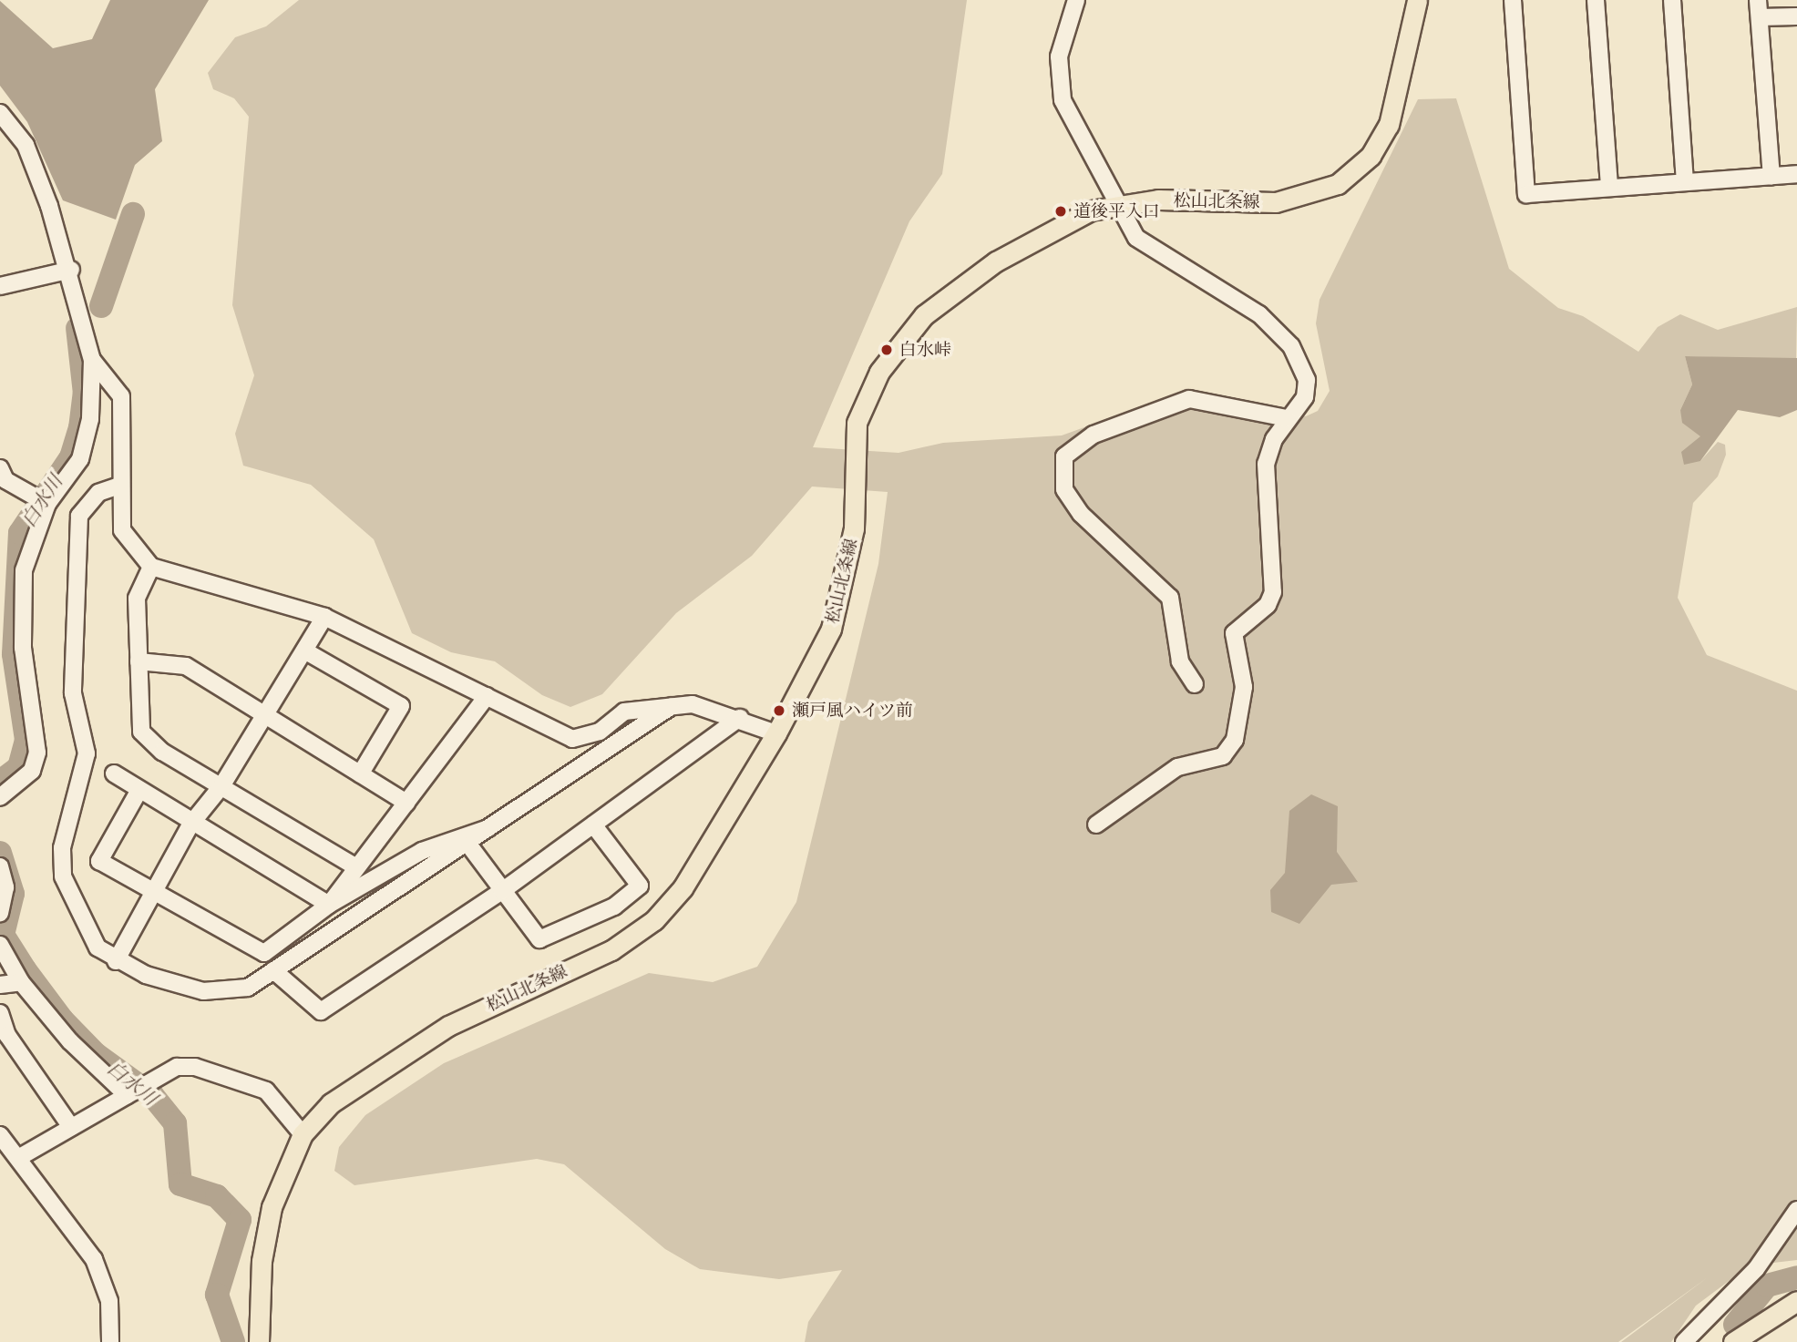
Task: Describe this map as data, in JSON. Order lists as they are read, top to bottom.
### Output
{
  "streets": {
    "main road": ["松山北条線"]
  },
  "water": ["白水川"],
  "places": ["道後平入口", "白水峠", "瀬戸風ハイツ前"]
}
